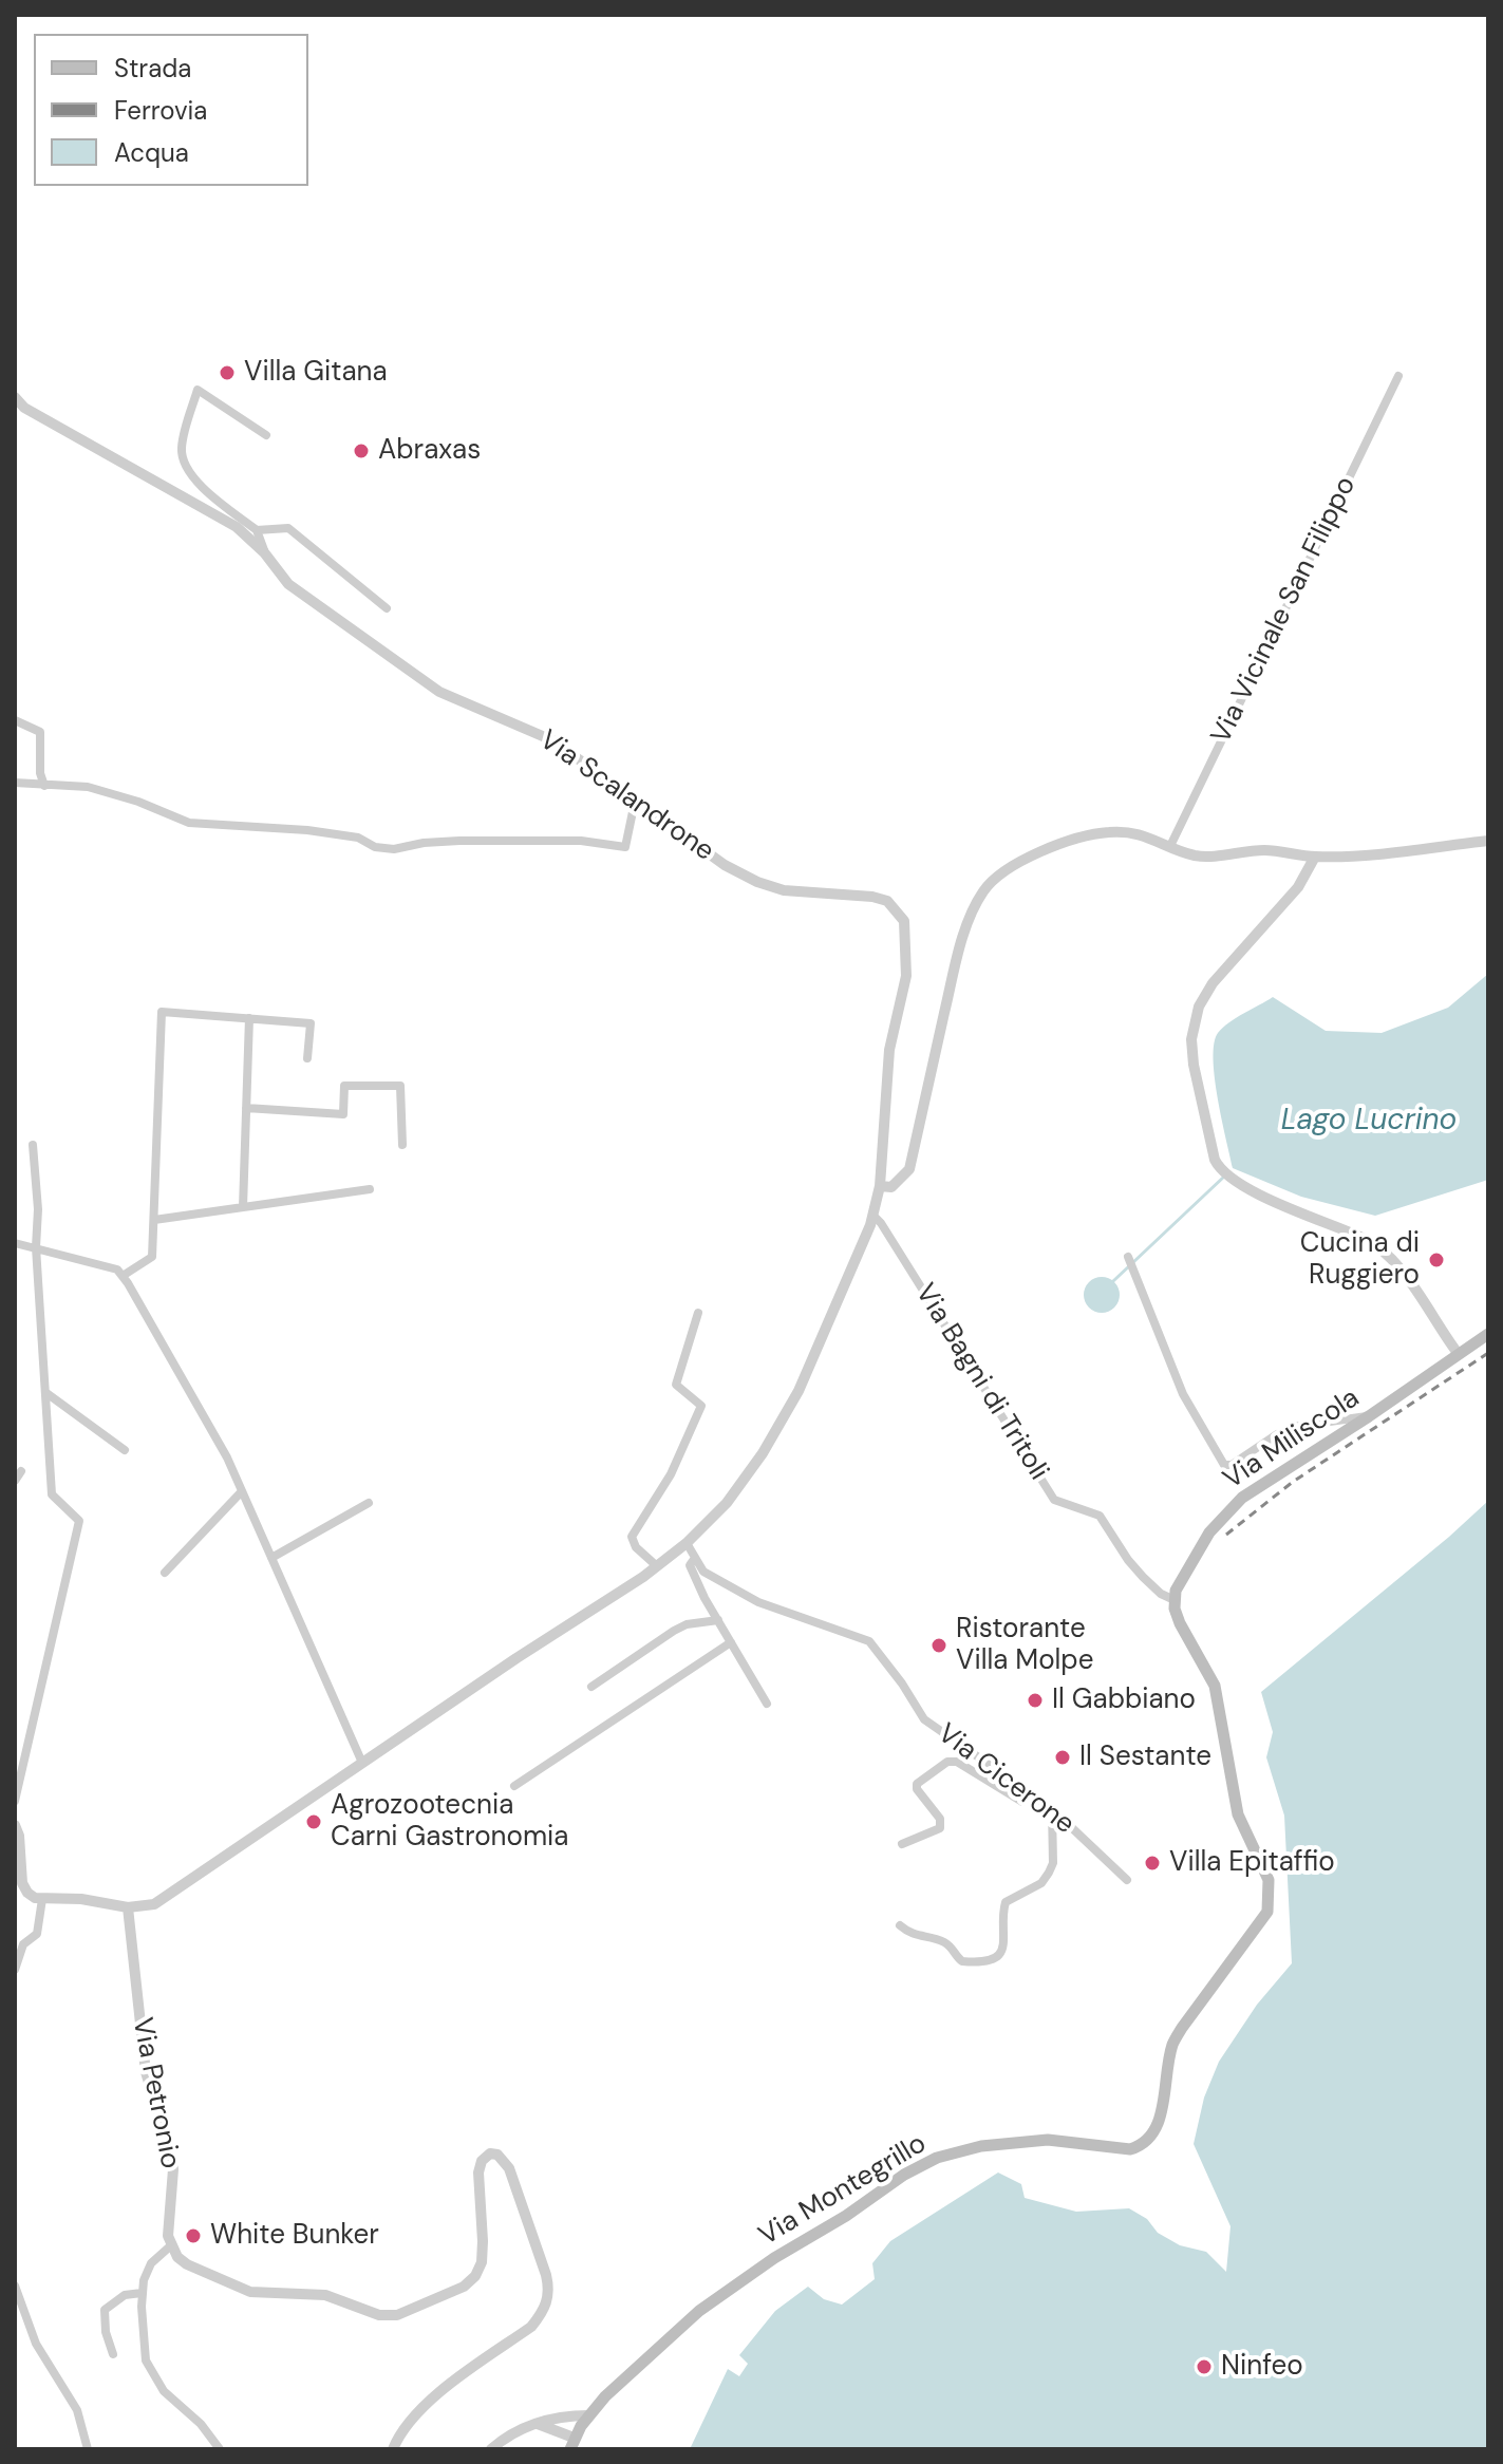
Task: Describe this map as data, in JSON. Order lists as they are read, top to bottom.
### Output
{
  "streets": {
    "main road": ["Via Miliscola", "Via Montegrillo"],
    "street": [
      "Via Vicinale San Filippo",
      "Via Scalandrone",
      "Via Bagni di Tritoli",
      "Via Cicerone",
      "Via Petronio"
    ]
  },
  "crossings": [
    ["Via Bagni di Tritoli", "Via Miliscola"],
    ["Via Bagni di Tritoli", "Via Montegrillo"],
    ["Via Miliscola", "Via Montegrillo"]
  ],
  "water": ["Lago Lucrino"],
  "places": [
    "Villa Gitana",
    "Abraxas",
    "Cucina di Ruggiero",
    "Ristorante Villa Molpe",
    "Il Gabbiano",
    "Il Sestante",
    "Agrozootecnia Carni Gastronomia",
    "Villa Epitaffio",
    "White Bunker",
    "Ninfeo"
  ],
  "legend": ["Strada", "Ferrovia", "Acqua"]
}
